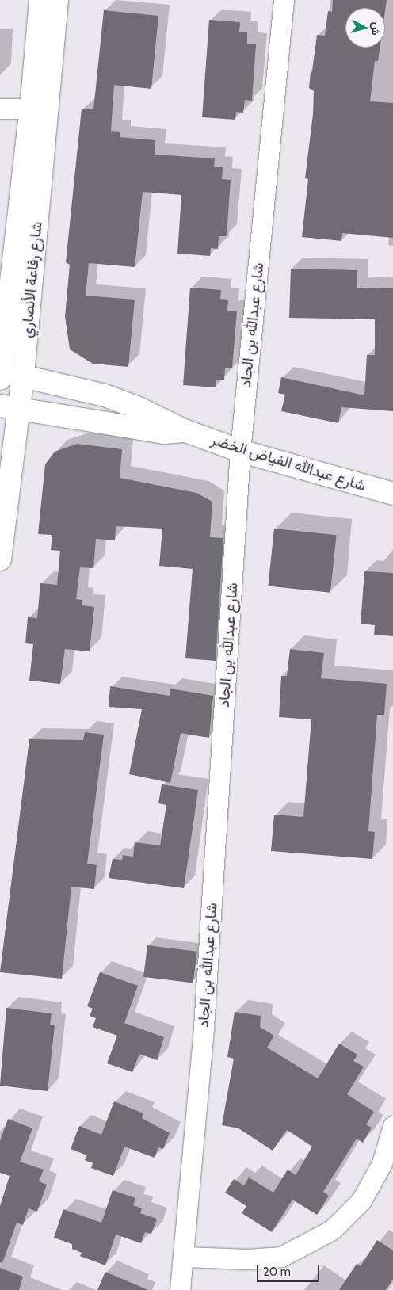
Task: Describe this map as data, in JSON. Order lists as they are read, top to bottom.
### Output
{
  "streets": {
    "street": ["شارع رفاعة الأنصاري", "شارع عبدالله بن الجاد", "شارع عبدالله الفياض الخضر"]
  },
  "crossings": [
    ["شارع رفاعة الأنصاري", "شارع عبدالله الفياض الخضر"],
    ["شارع عبدالله بن الجاد", "شارع عبدالله الفياض الخضر"]
  ],
  "scale_bar": "20 m",
  "north": "right"
}
